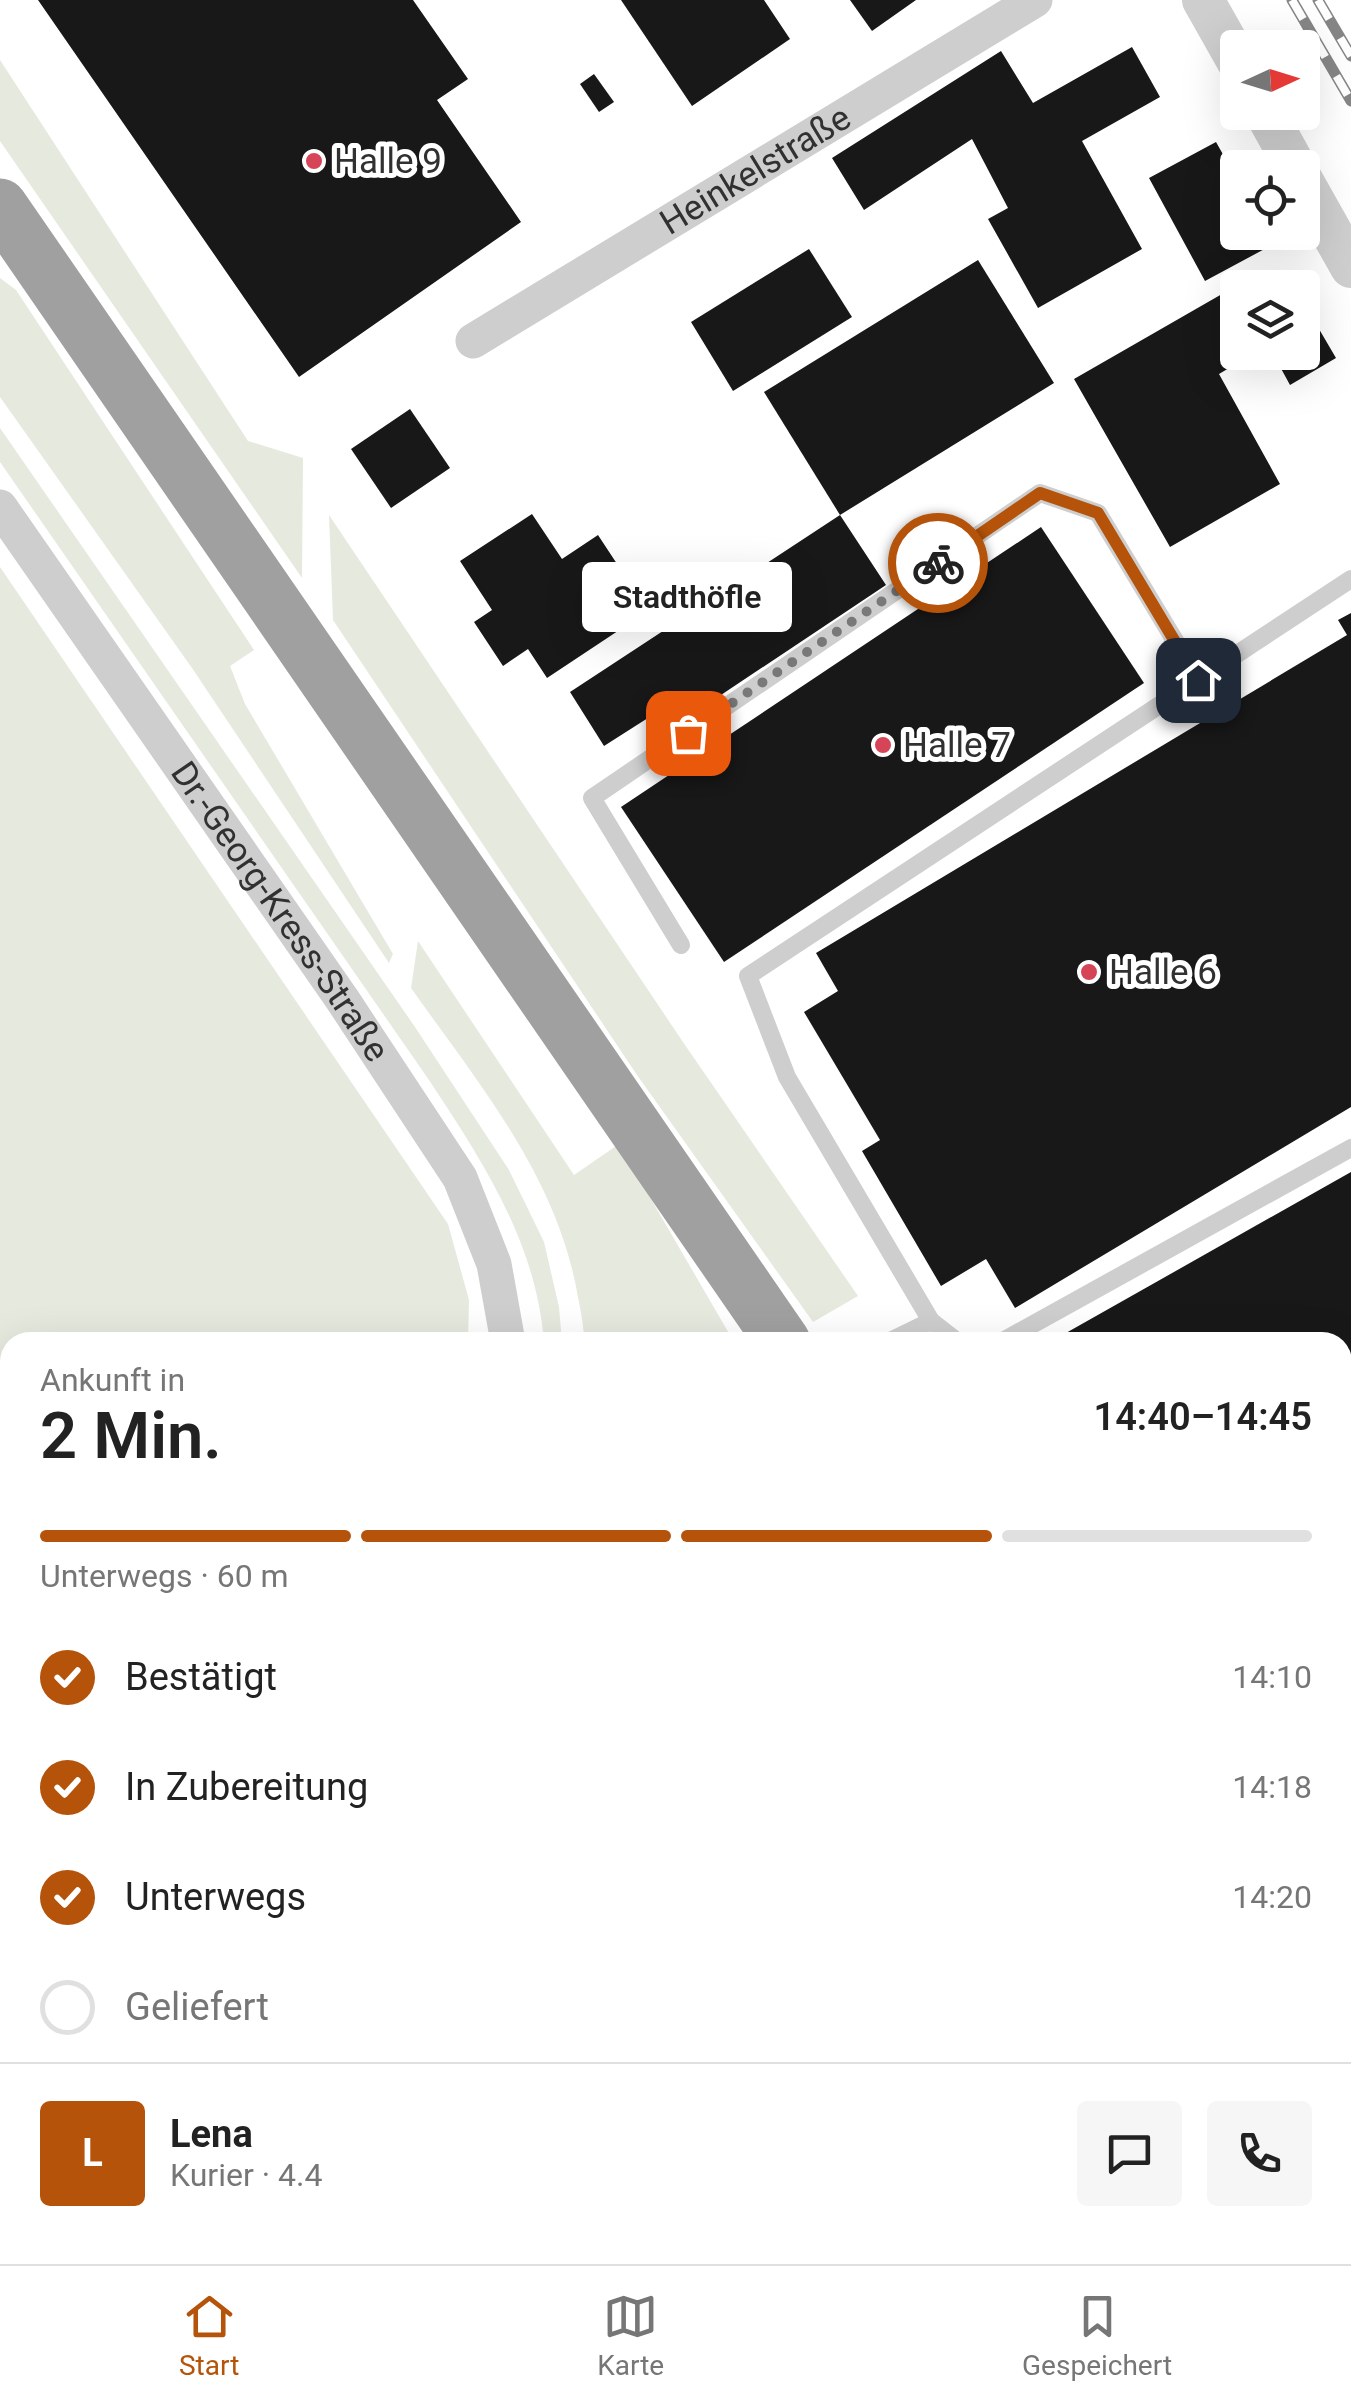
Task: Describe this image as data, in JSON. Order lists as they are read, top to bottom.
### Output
{
  "streets": {
    "street": ["Heinkelstraße", "Dr.-Georg-Kress-Straße"]
  },
  "places": [
    "Halle 9",
    "Stadthöfle",
    "Halle 7",
    "Halle 6"
  ],
  "north": "right",
  "page": {
    "bubble": "Stadthöfle",
    "heading": ["2 Min.", "Ankunft in", "14:40–14:45"],
    "panel": ["Lena", "Kurier · 4.4"],
    "bar": "Unterwegs · 60 m",
    "list": [
      ["Bestätigt", "14:10"],
      ["In Zubereitung", "14:18"],
      ["Unterwegs", "14:20"],
      "Geliefert"
    ],
    "round": "L",
    "tabs": ["Start", "Karte", "Gespeichert"]
  }
}
